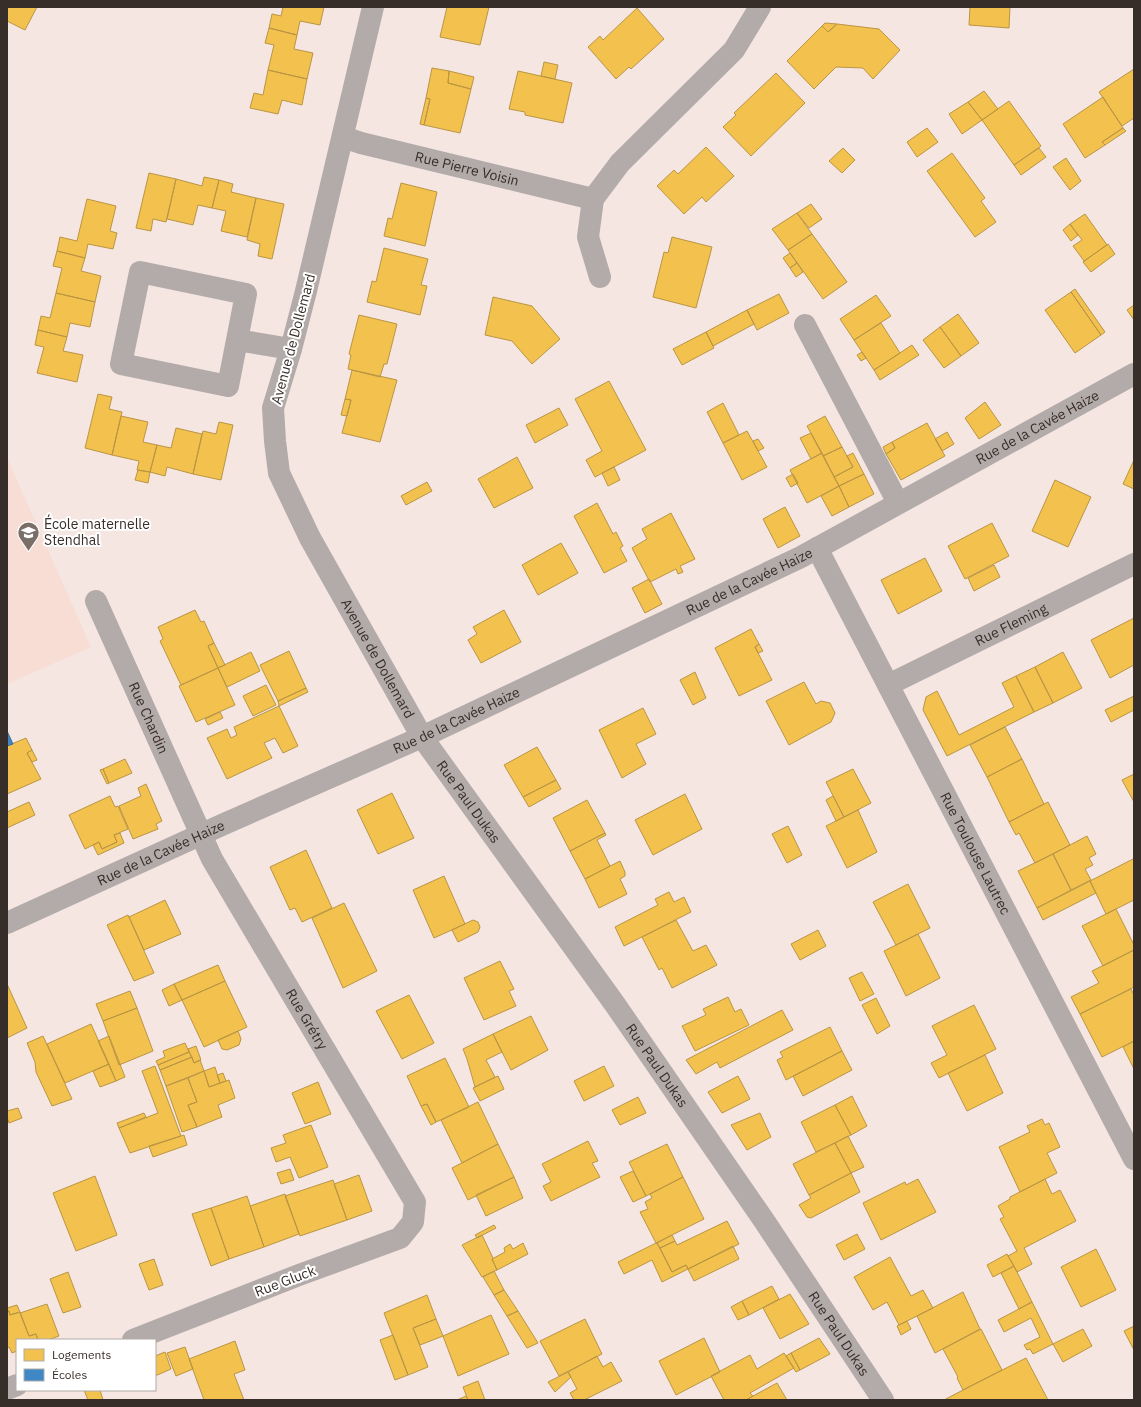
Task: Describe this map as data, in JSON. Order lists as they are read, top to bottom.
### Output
{
  "streets": {
    "street": [
      "Rue Pierre Voisin",
      "Avenue de Dollemard",
      "Rue de la Cavée Haize",
      "Rue Fleming",
      "Rue Chardin",
      "Rue Paul Dukas",
      "Rue Toulouse Lautrec",
      "Rue Grétry",
      "Rue Gluck"
    ]
  },
  "crossings": [
    ["Rue Pierre Voisin", "Avenue de Dollemard"],
    ["Avenue de Dollemard", "Rue de la Cavée Haize"],
    ["Avenue de Dollemard", "Rue Paul Dukas"],
    ["Rue de la Cavée Haize", "Rue Chardin"],
    ["Rue de la Cavée Haize", "Rue Paul Dukas"],
    ["Rue de la Cavée Haize", "Rue Toulouse Lautrec"],
    ["Rue de la Cavée Haize", "Rue Grétry"],
    ["Rue Fleming", "Rue Toulouse Lautrec"],
    ["Rue Chardin", "Rue Grétry"],
    ["Rue Grétry", "Rue Gluck"]
  ],
  "places": {
    "school or university": ["École maternelle Stendhal"]
  },
  "legend": ["Logements", "Écoles"]
}
